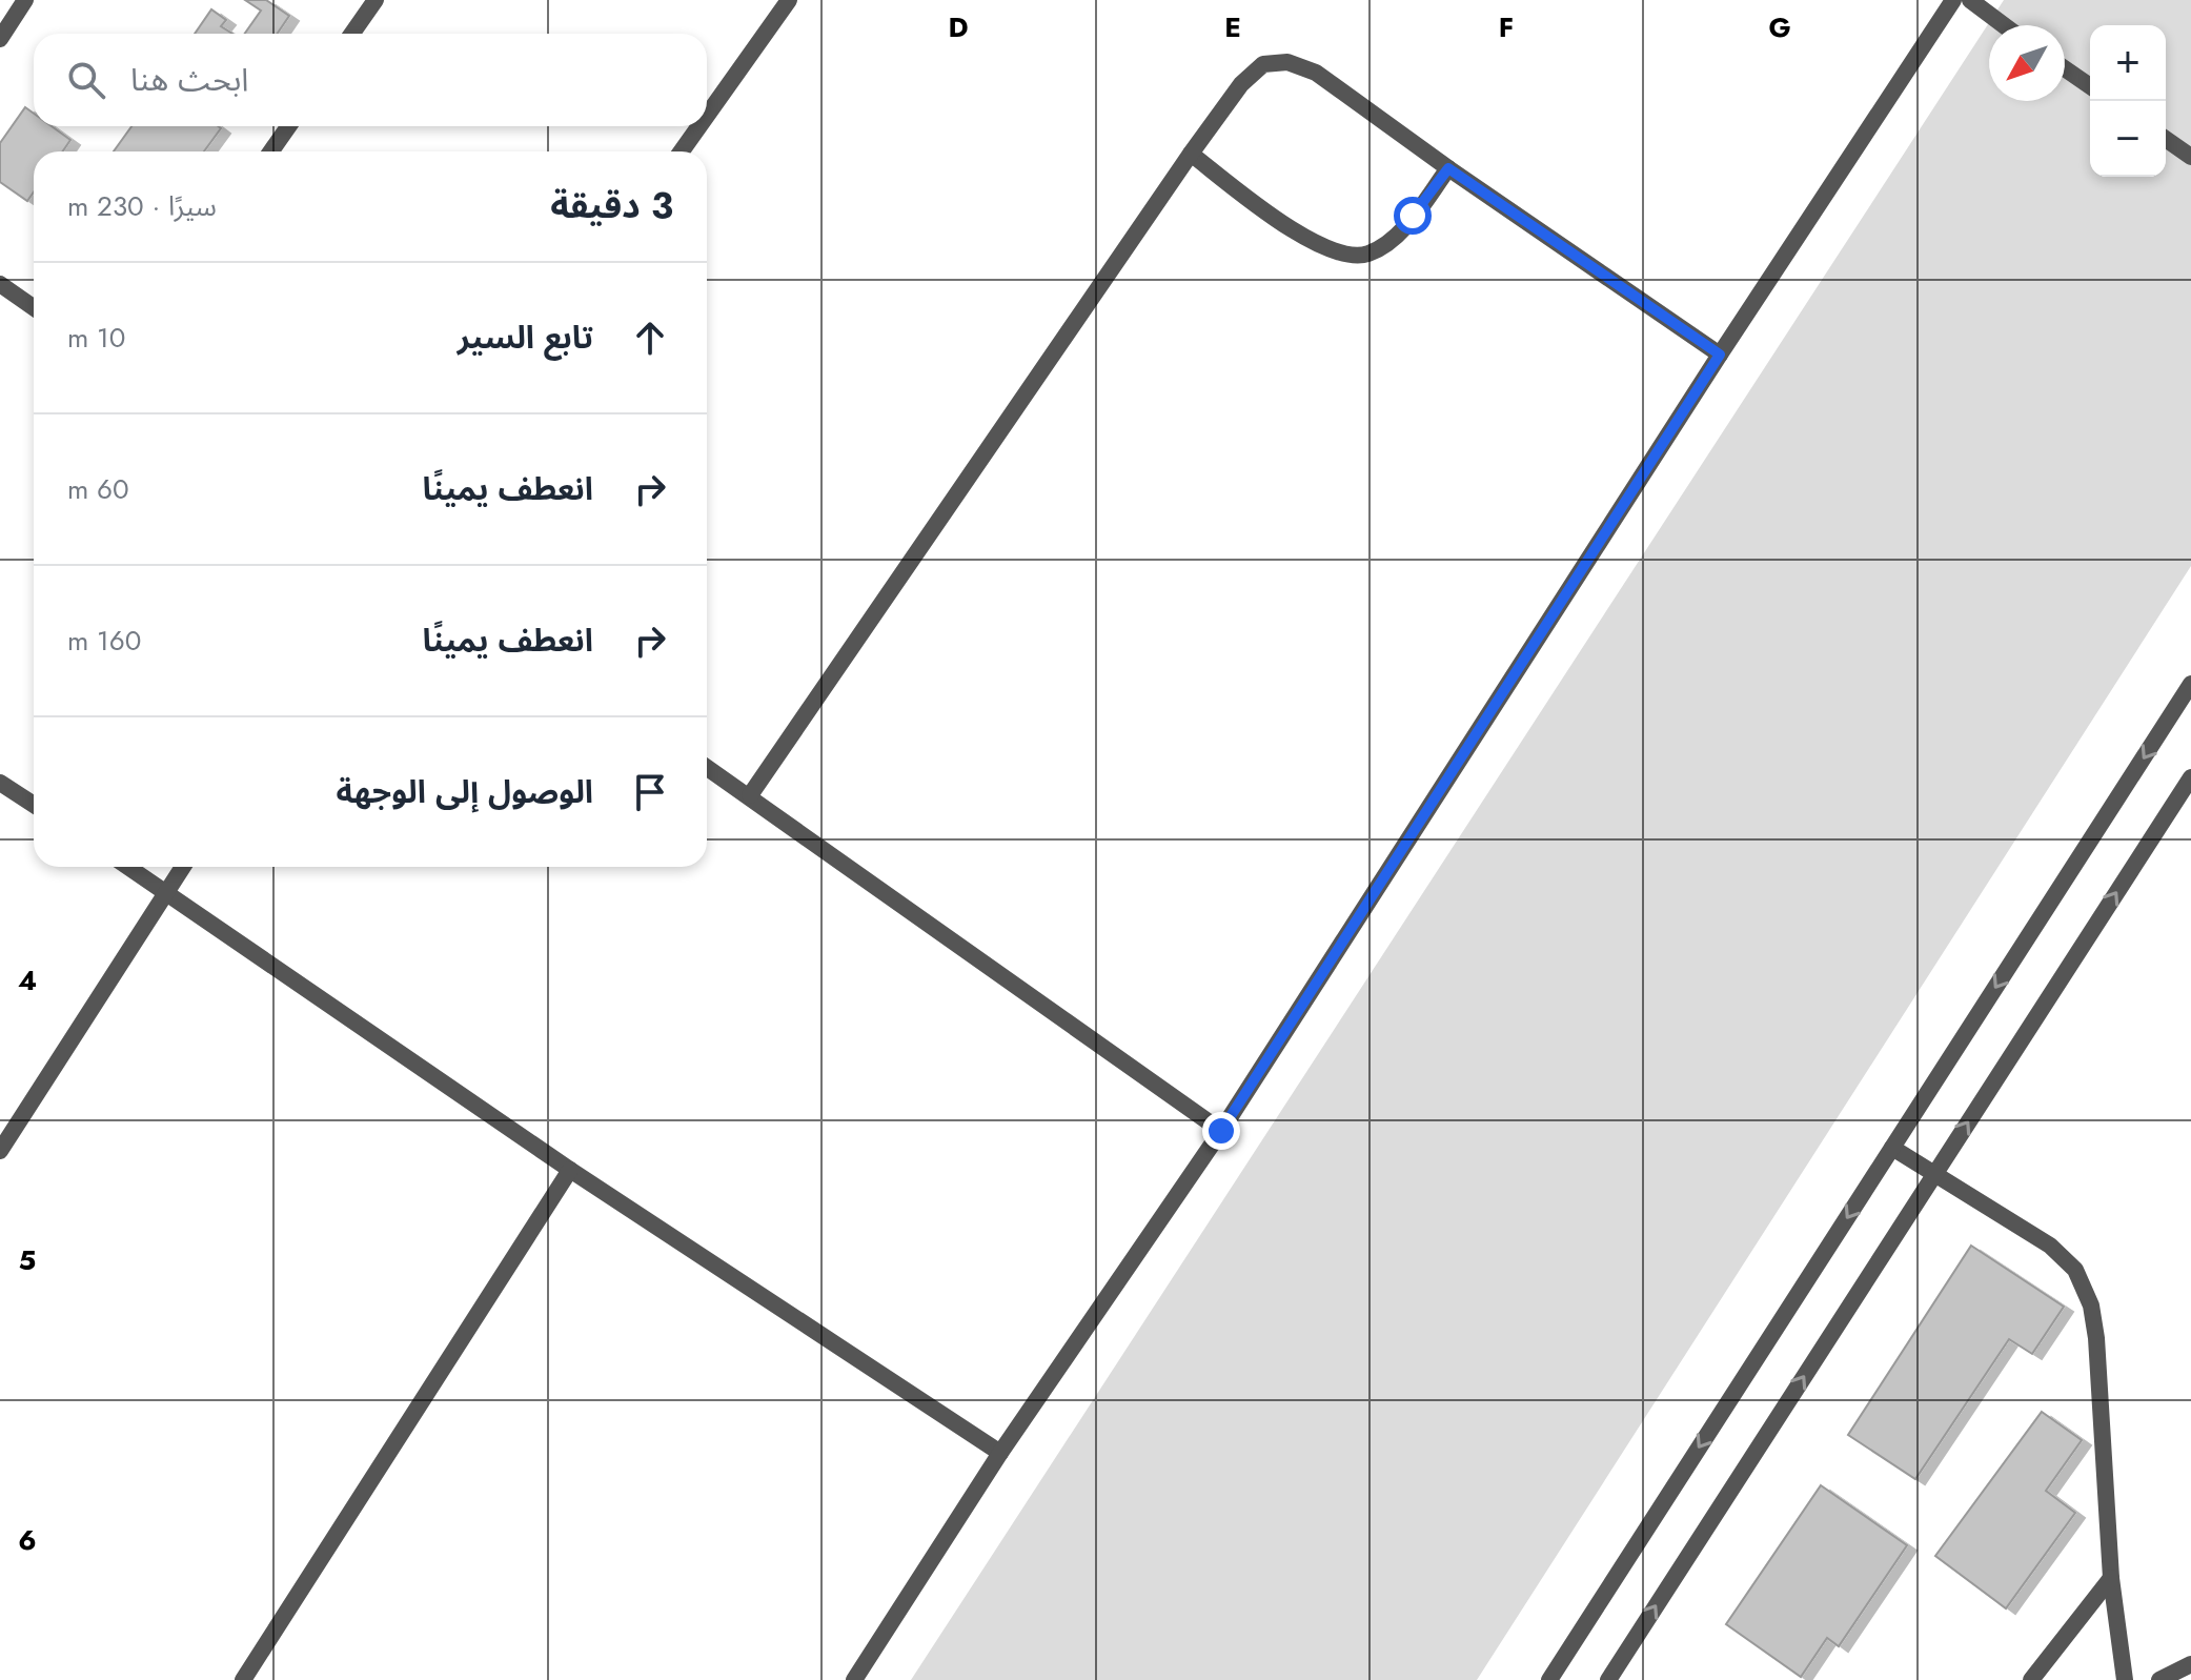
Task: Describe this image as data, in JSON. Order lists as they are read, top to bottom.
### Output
{
  "north": "bottom left",
  "page": {
    "map_buttons": ["+", "−"],
    "search": "ابحث هنا",
    "heading": ["3 دقيقة", "سيرًا · 230 m"],
    "list": [
      ["تابع السير", "10 m"],
      ["انعطف يمينًا", "60 m"],
      ["انعطف يمينًا", "160 m"],
      "الوصول إلى الوجهة"
    ]
  },
  "grid": {
    "columns": [
      "D",
      "E",
      "F",
      "G"
    ],
    "rows": ["4", "5", "6"]
  }
}
